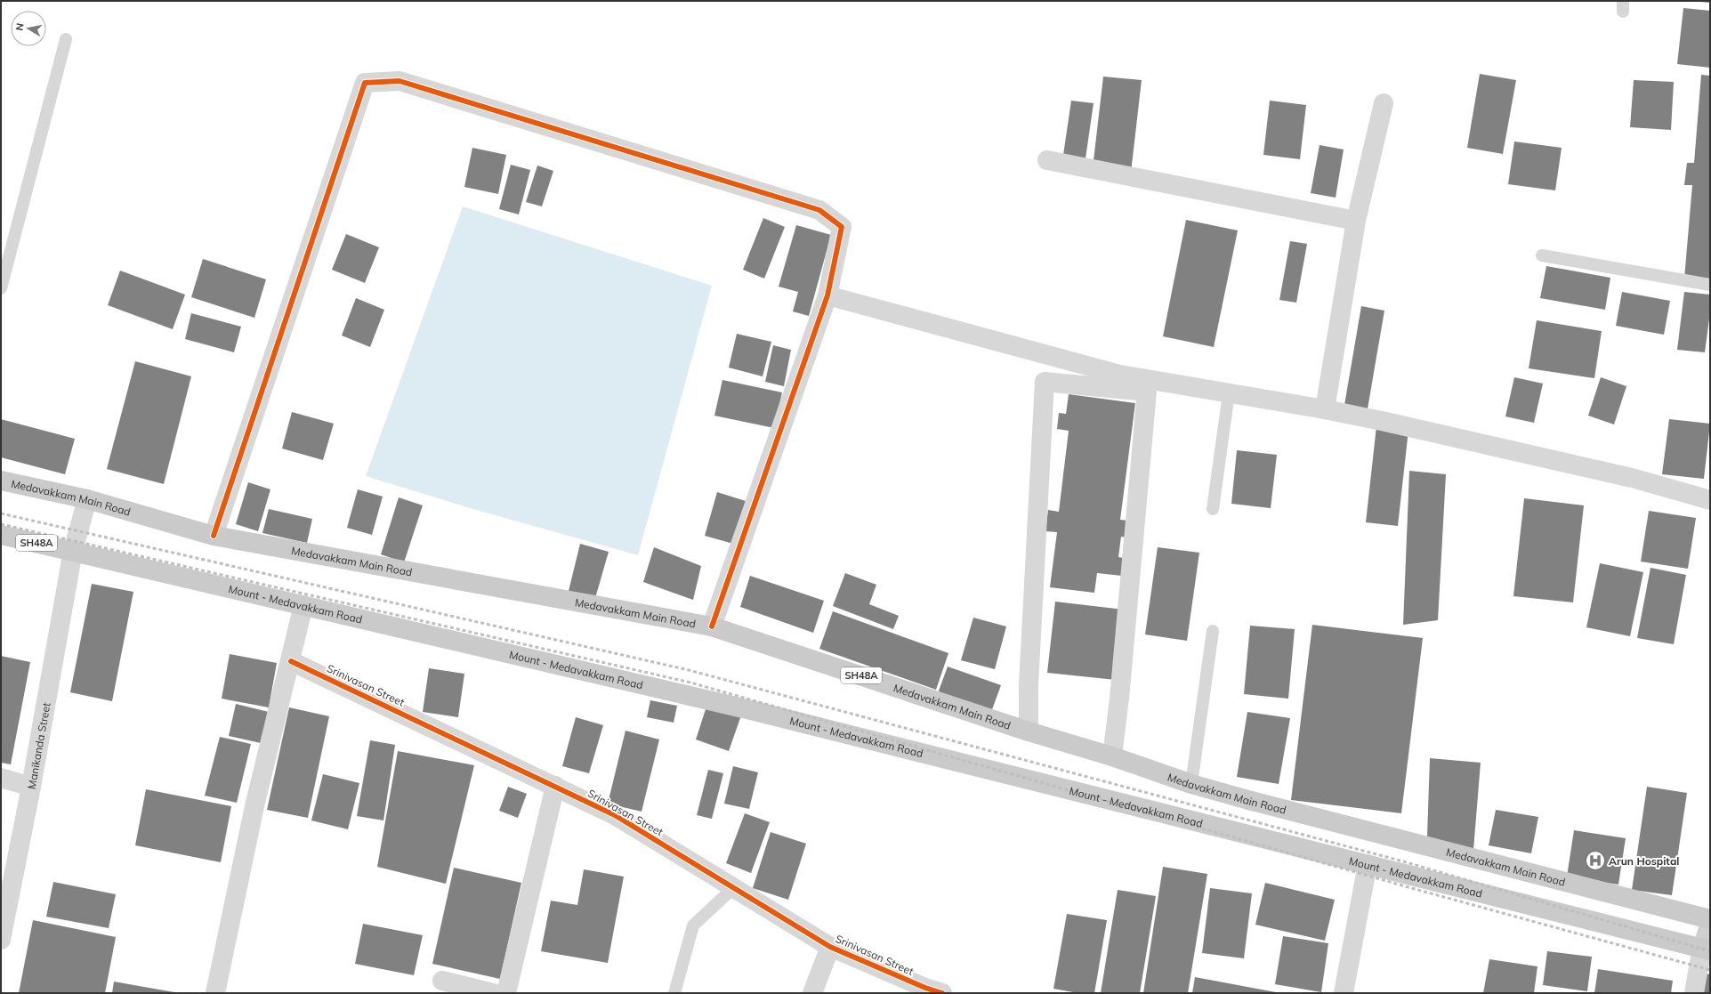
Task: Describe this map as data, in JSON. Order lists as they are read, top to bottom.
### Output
{
  "streets": {
    "main road": ["Medavakkam Main Road", "SH48A", "Mount - Medavakkam Road"],
    "street": ["Srinivasan Street", "Manikanda Street"]
  },
  "crossings": [
    ["Medavakkam Main Road", "Manikanda Street"],
    ["Mount - Medavakkam Road", "Manikanda Street"]
  ],
  "places": {
    "hospital": ["Arun Hospital"]
  },
  "north": "left"
}
